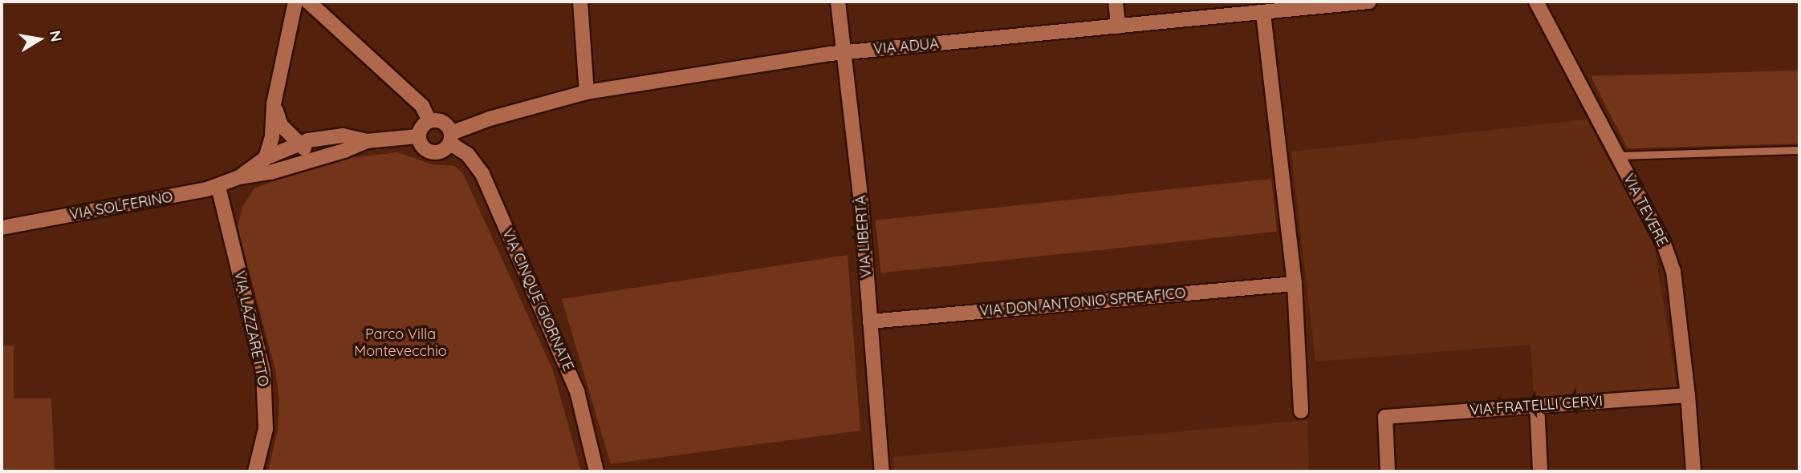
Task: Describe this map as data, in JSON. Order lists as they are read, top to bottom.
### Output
{
  "streets": {
    "street": [
      "VIA ADUA",
      "VIA SOLFERINO",
      "VIA TEVERE",
      "VIA LIBERTÀ",
      "VIA CINQUE GIORNATE",
      "VIA DON ANTONIO SPREAFICO",
      "VIA LAZZARETTO",
      "VIA FRATELLI CERVI"
    ]
  },
  "crossings": [
    ["VIA ADUA", "VIA SOLFERINO"],
    ["VIA ADUA", "VIA LIBERTÀ"],
    ["VIA ADUA", "VIA CINQUE GIORNATE"],
    ["VIA SOLFERINO", "VIA CINQUE GIORNATE"],
    ["VIA SOLFERINO", "VIA LAZZARETTO"],
    ["VIA TEVERE", "VIA FRATELLI CERVI"],
    ["VIA LIBERTÀ", "VIA DON ANTONIO SPREAFICO"]
  ],
  "parks": ["Parco Villa Montevecchio"],
  "north": "right"
}
